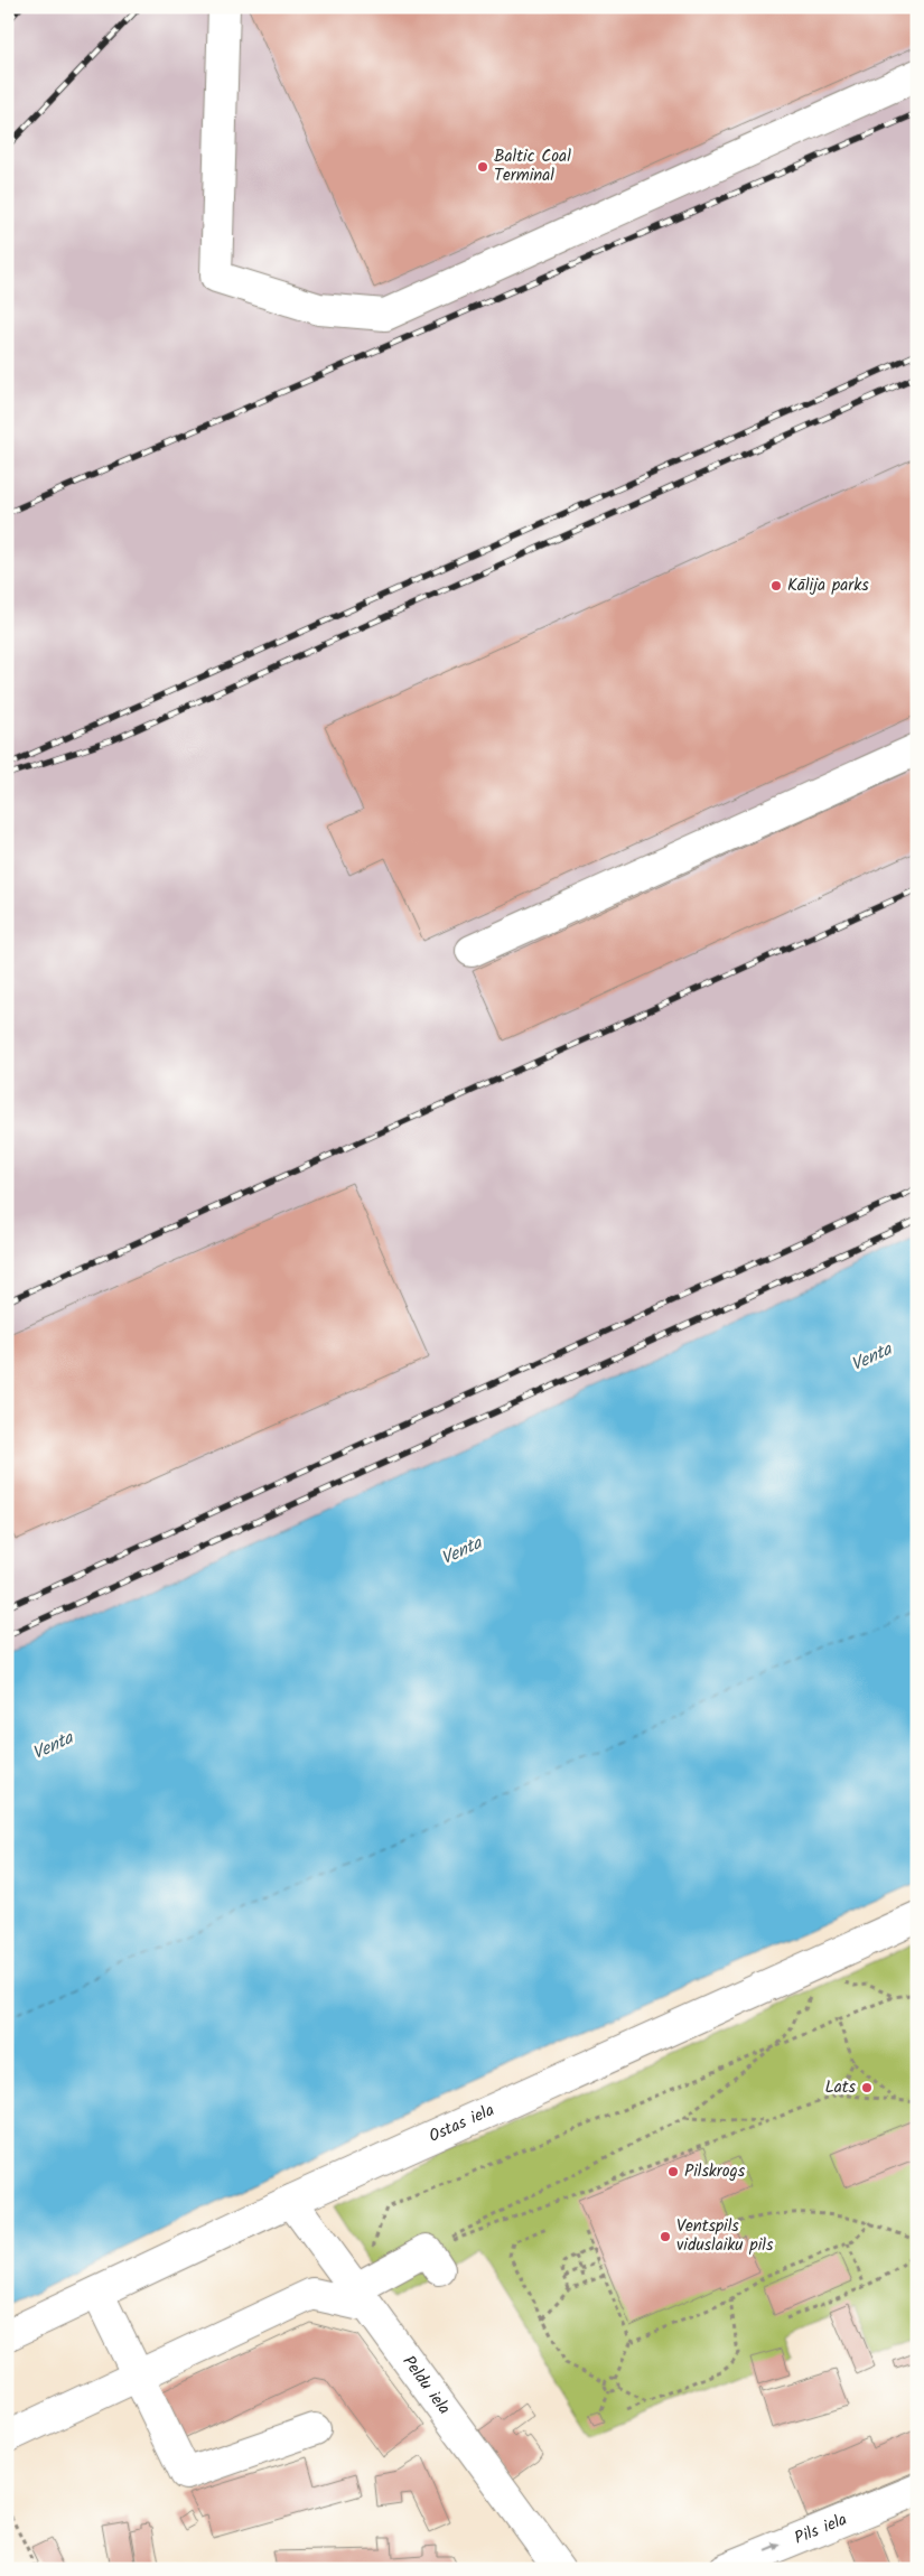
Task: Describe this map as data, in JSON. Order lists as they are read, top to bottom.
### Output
{
  "streets": {
    "street": ["Ostas iela", "Peldu iela", "Pils iela"]
  },
  "crossings": [
    ["Ostas iela", "Peldu iela"]
  ],
  "one_way": ["Pils iela"],
  "water": ["Venta"],
  "places": [
    "Baltic Coal Terminal",
    "Kālija parks",
    "Lats",
    "Pilskrogs",
    "Ventspils viduslaiku pils"
  ]
}
